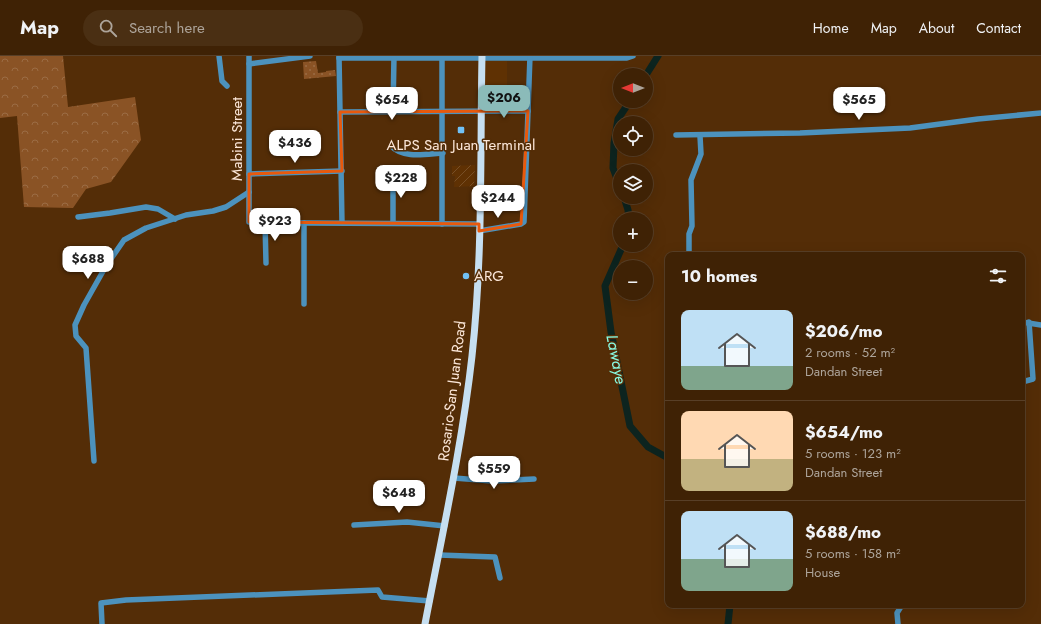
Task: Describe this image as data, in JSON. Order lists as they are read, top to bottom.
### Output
{
  "streets": {
    "main road": ["Rosario-San Juan Road"],
    "street": ["Mabini Street"]
  },
  "water": ["Lawaye"],
  "places": {
    "transit": ["ALPS San Juan Terminal"],
    "other": ["ARG"]
  },
  "north": "left",
  "page": {
    "header": "Map",
    "search": "Search here",
    "nav": [
      "Home",
      "Map",
      "About",
      "Contact"
    ],
    "map_buttons": ["+", "−"],
    "price": [
      "$206",
      "$654",
      "$565",
      "$436",
      "$228",
      "$244",
      "$923",
      "$688",
      "$559",
      "$648"
    ],
    "heading": "10 homes",
    "list": [
      {
        "name": "$206/mo",
        "note": "2 rooms · 52 m² · Dandan Street"
      },
      {
        "name": "$654/mo",
        "note": "5 rooms · 123 m² · Dandan Street"
      },
      {
        "name": "$688/mo",
        "note": "5 rooms · 158 m² · House"
      }
    ]
  }
}
